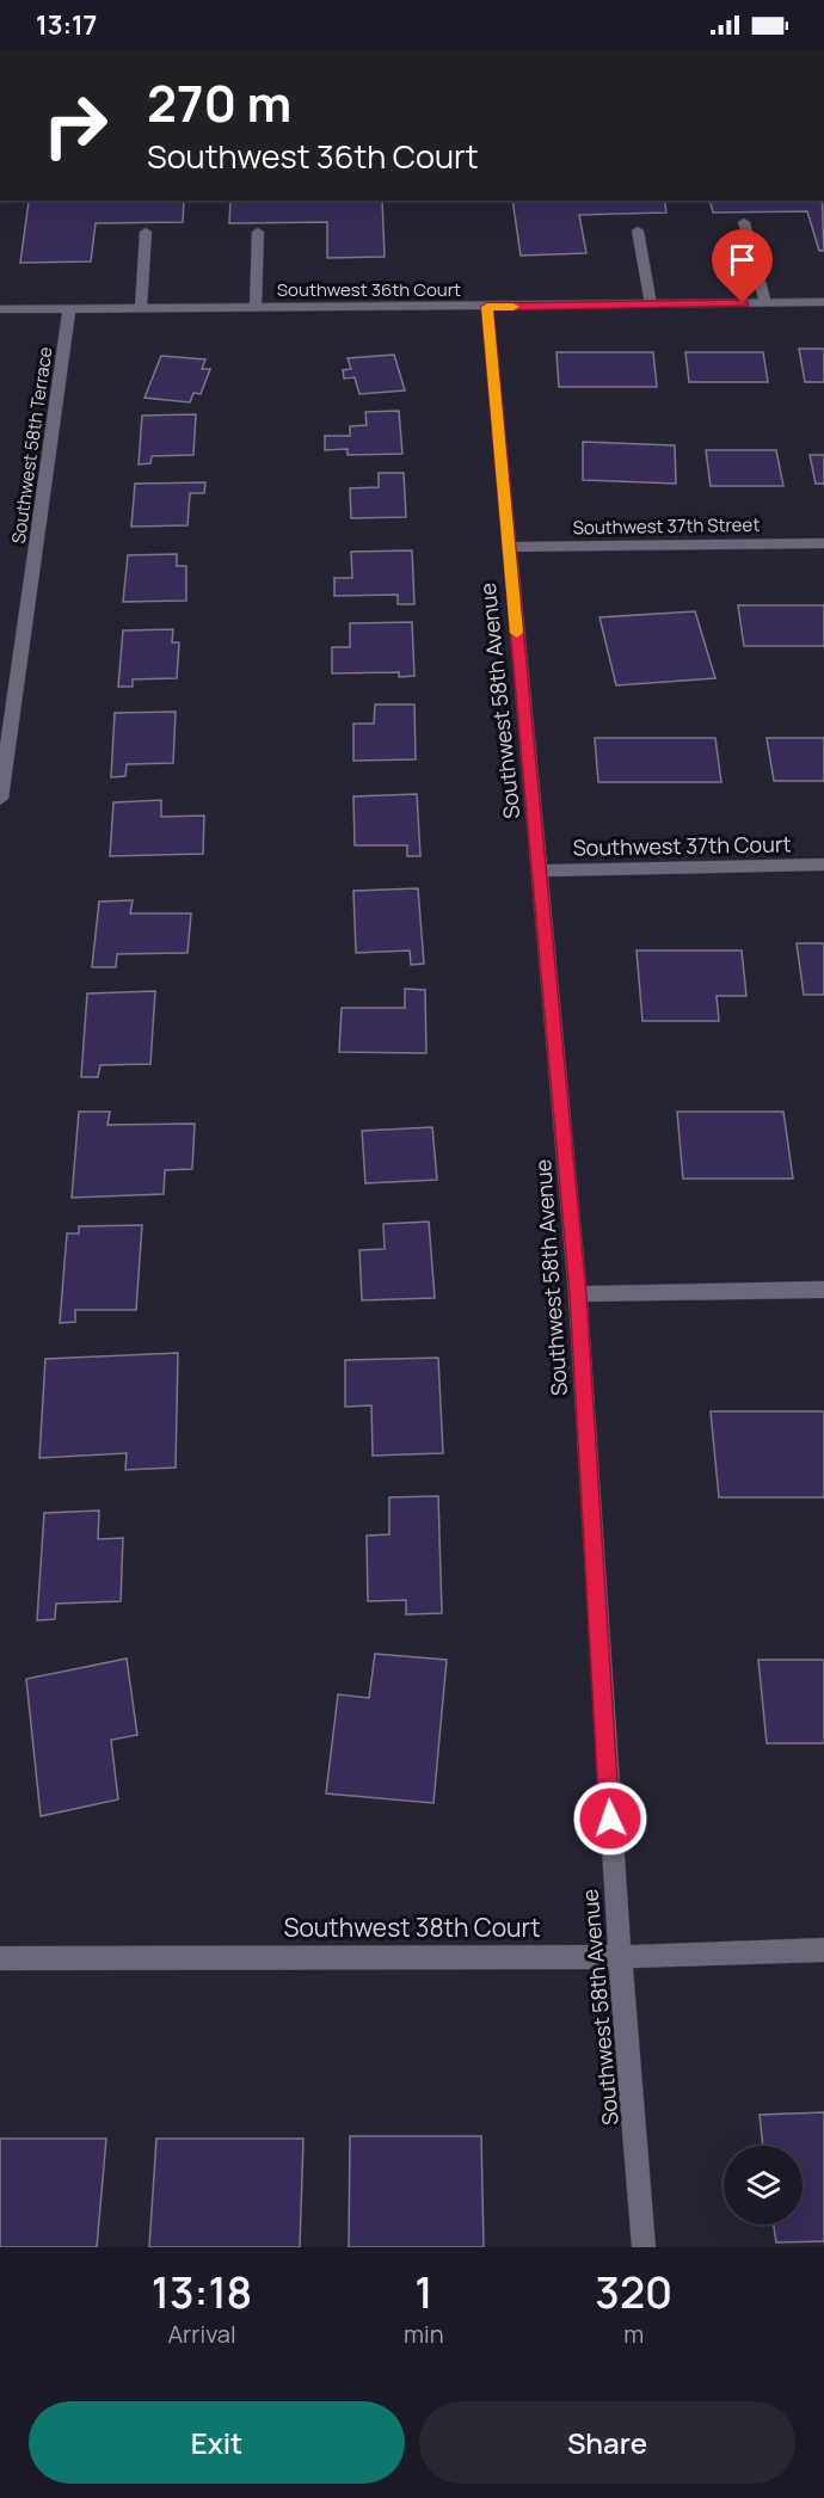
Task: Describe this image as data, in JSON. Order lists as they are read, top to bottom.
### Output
{
  "streets": {
    "street": [
      "Southwest 36th Court",
      "Southwest 58th Terrace",
      "Southwest 37th Street",
      "Southwest 58th Avenue",
      "Southwest 37th Court",
      "Southwest 38th Court"
    ]
  },
  "crossings": [
    ["Southwest 36th Court", "Southwest 58th Terrace"],
    ["Southwest 36th Court", "Southwest 58th Avenue"],
    ["Southwest 37th Street", "Southwest 58th Avenue"],
    ["Southwest 58th Avenue", "Southwest 37th Court"],
    ["Southwest 58th Avenue", "Southwest 38th Court"]
  ],
  "page": {
    "status": "13:17",
    "turn": ["270 m", "Southwest 36th Court"],
    "eta": [
      "13:18",
      "Arrival",
      "1",
      "min",
      "320",
      "m"
    ],
    "buttons": ["Exit", "Share"]
  }
}
